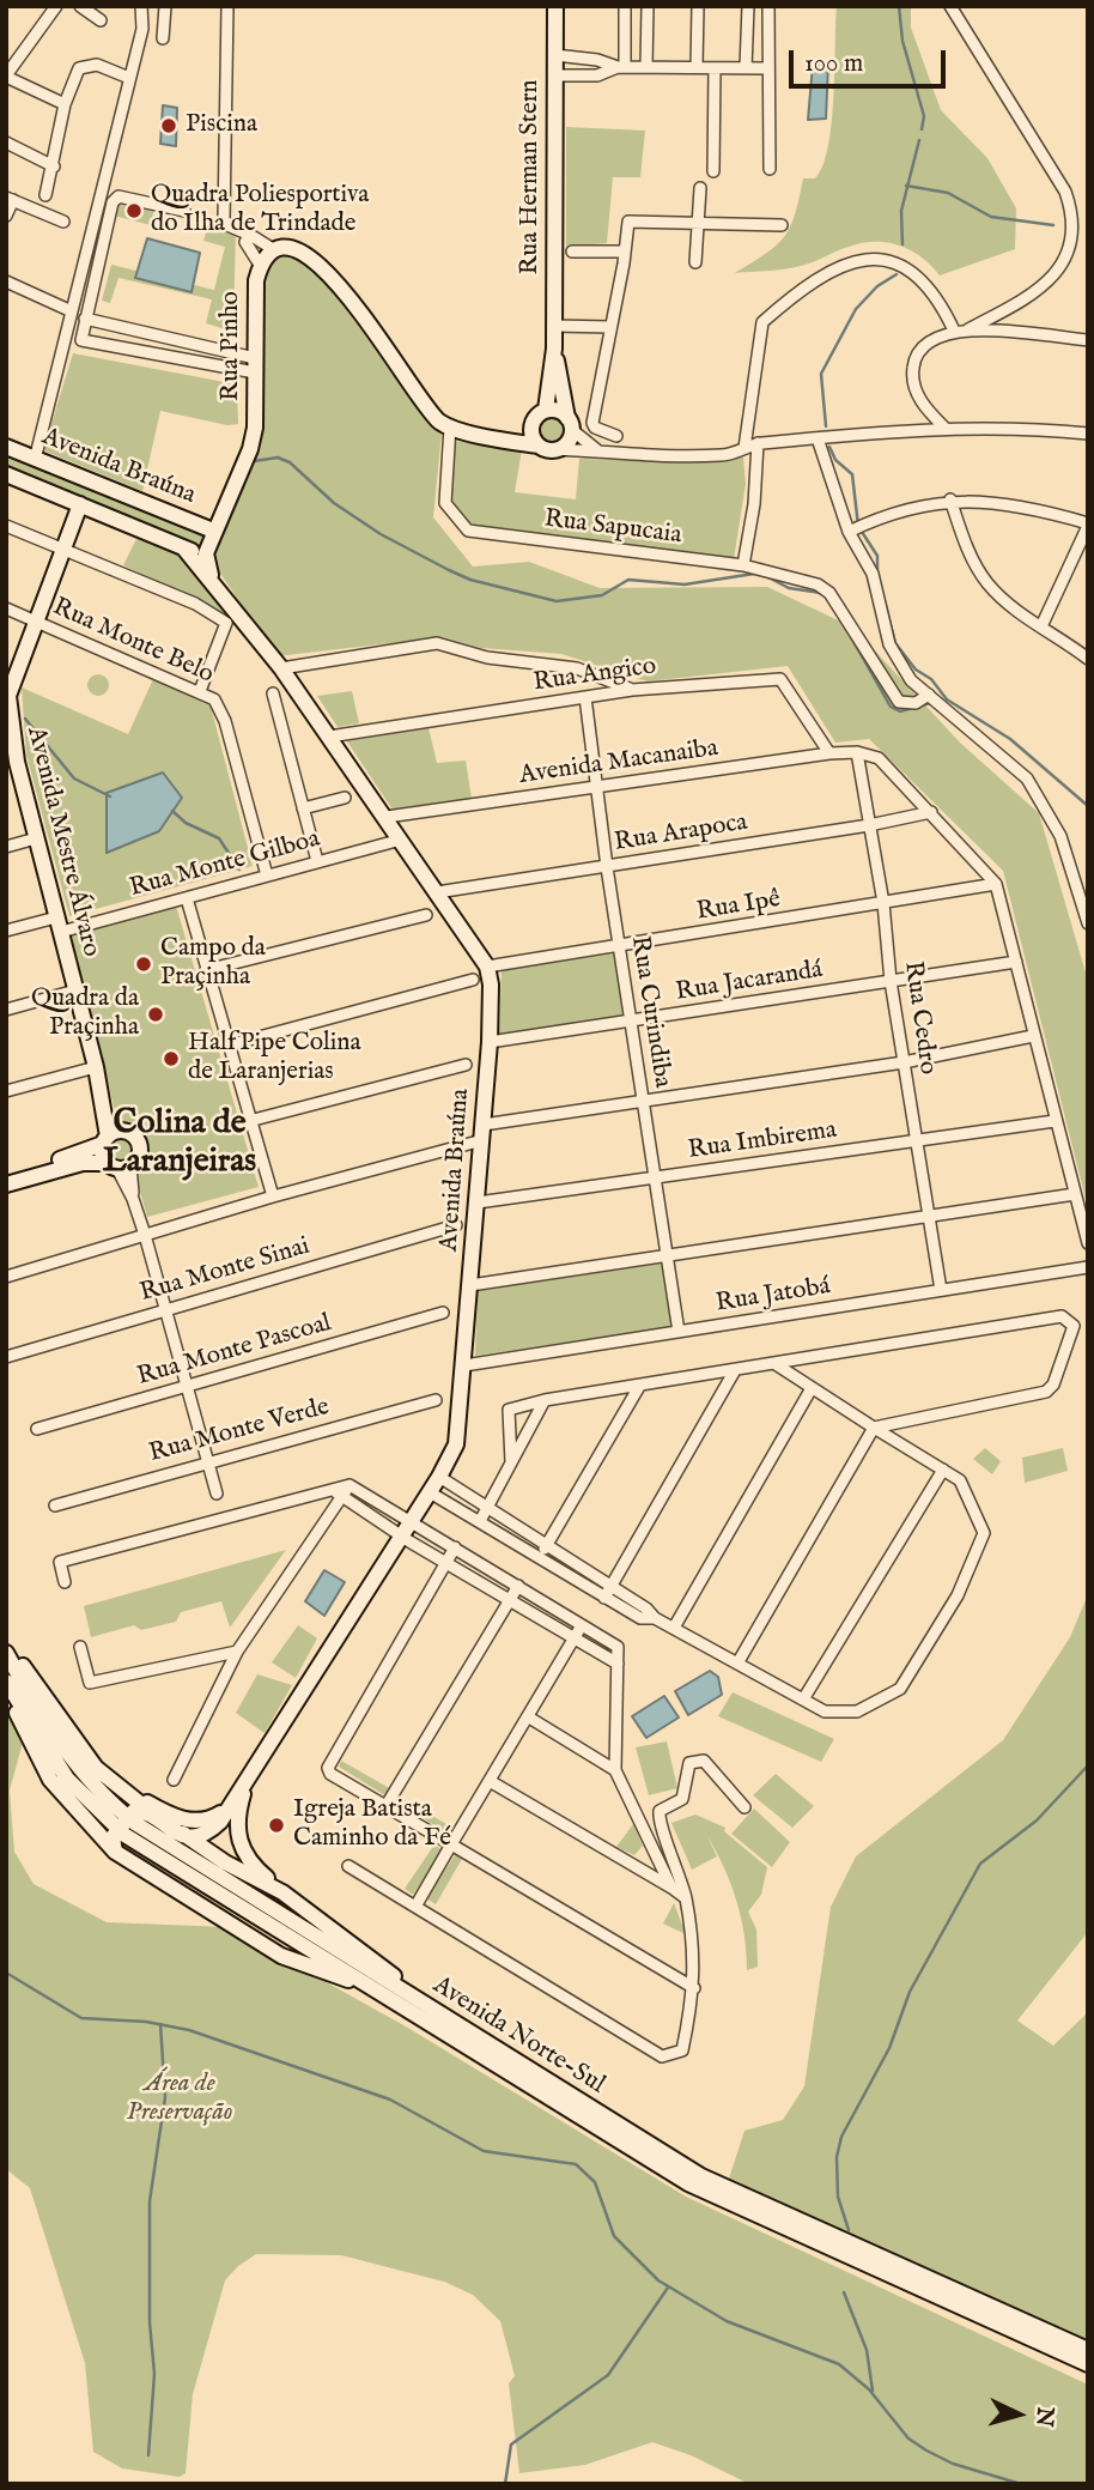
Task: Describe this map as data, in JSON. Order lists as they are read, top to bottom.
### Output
{
  "streets": {
    "street": [
      "Rua Herman Stern",
      "Rua Pinho",
      "Avenida Braúna",
      "Rua Sapucaia",
      "Rua Monte Belo",
      "Rua Angico",
      "Avenida Macanaiba",
      "Rua Arapoca",
      "Avenida Mestre Álvaro",
      "Rua Monte Gilboa",
      "Rua Ipê",
      "Rua Jacarandá",
      "Rua Curindiba",
      "Rua Cedro",
      "Rua Imbirema",
      "Rua Monte Sinai",
      "Rua Jatobá",
      "Rua Monte Pascoal",
      "Rua Monte Verde",
      "Avenida Norte-Sul"
    ]
  },
  "crossings": [
    ["Rua Pinho", "Avenida Braúna"],
    ["Avenida Braúna", "Rua Angico"],
    ["Avenida Braúna", "Avenida Macanaiba"],
    ["Avenida Braúna", "Rua Arapoca"],
    ["Avenida Braúna", "Avenida Mestre Álvaro"],
    ["Avenida Braúna", "Rua Monte Gilboa"],
    ["Avenida Braúna", "Rua Ipê"],
    ["Avenida Braúna", "Rua Jacarandá"],
    ["Avenida Braúna", "Rua Imbirema"],
    ["Avenida Braúna", "Rua Jatobá"],
    ["Rua Monte Belo", "Avenida Mestre Álvaro"],
    ["Rua Monte Belo", "Rua Monte Gilboa"],
    ["Rua Angico", "Avenida Macanaiba"],
    ["Rua Angico", "Rua Curindiba"],
    ["Avenida Macanaiba", "Rua Curindiba"],
    ["Avenida Macanaiba", "Rua Cedro"],
    ["Rua Arapoca", "Rua Curindiba"],
    ["Rua Arapoca", "Rua Cedro"],
    ["Avenida Mestre Álvaro", "Rua Monte Gilboa"],
    ["Rua Ipê", "Rua Curindiba"],
    ["Rua Ipê", "Rua Cedro"],
    ["Rua Jacarandá", "Rua Curindiba"],
    ["Rua Jacarandá", "Rua Cedro"],
    ["Rua Curindiba", "Rua Imbirema"],
    ["Rua Curindiba", "Rua Jatobá"],
    ["Rua Cedro", "Rua Imbirema"],
    ["Rua Cedro", "Rua Jatobá"]
  ],
  "districts": ["Colina de Laranjeiras"],
  "parks": ["Área de Preservação"],
  "places": [
    "Piscina",
    "Quadra Poliesportiva do Ilha de Trindade",
    "Campo da Praçinha",
    "Quadra da Praçinha",
    "HalfPipe Colina de Laranjerias",
    "Igreja Batista Caminho da Fé"
  ],
  "scale_bar": "100 m",
  "north": "right"
}
